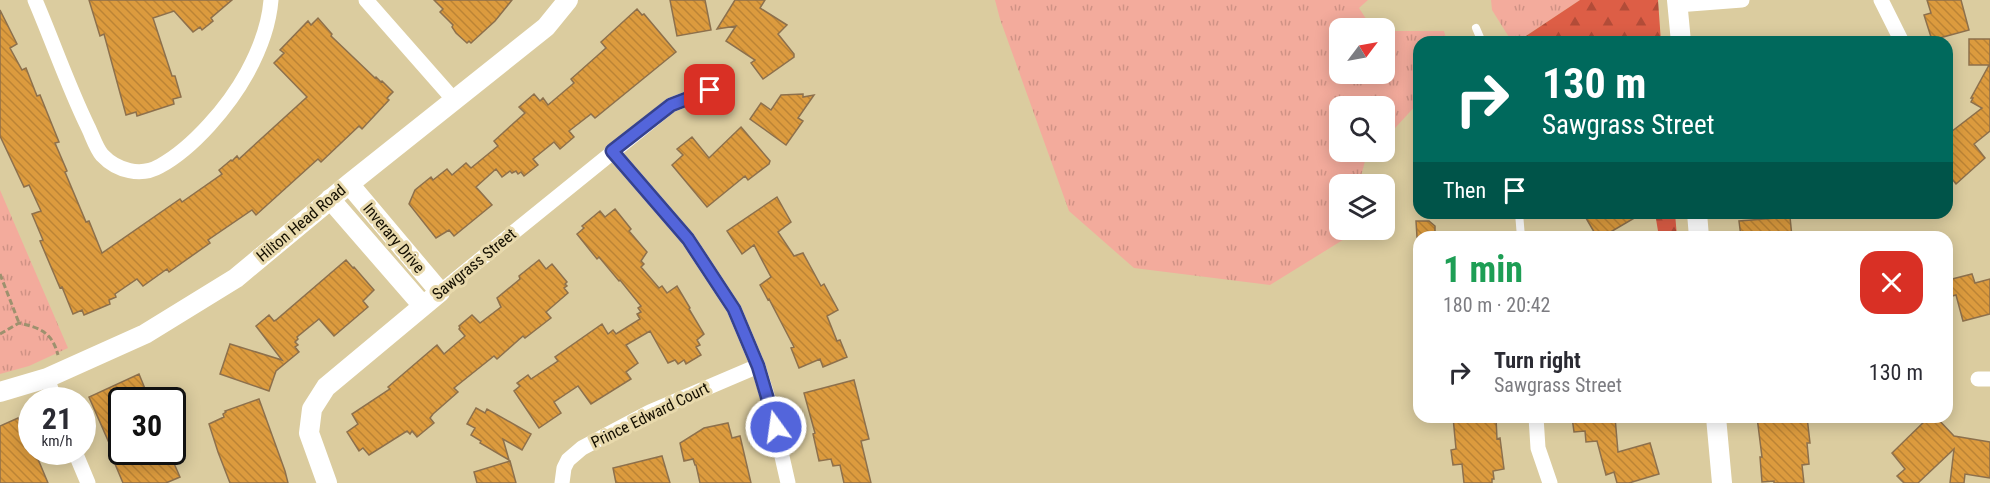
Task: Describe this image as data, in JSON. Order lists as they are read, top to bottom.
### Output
{
  "streets": {
    "street": [
      "Hilton Head Road",
      "Inverary Drive",
      "Sawgrass Street",
      "Prince Edward Court"
    ]
  },
  "crossings": [
    ["Hilton Head Road", "Inverary Drive"],
    ["Inverary Drive", "Sawgrass Street"]
  ],
  "north": "top right",
  "page": {
    "turn": ["130 m", "Sawgrass Street"],
    "then": "Then",
    "heading": ["1 min", "180 m · 20:42"],
    "list": [
      {
        "name": "Turn right",
        "note": "Sawgrass Street",
        "value": "130 m"
      }
    ],
    "speed": "21 km/h",
    "limit": "30"
  }
}
